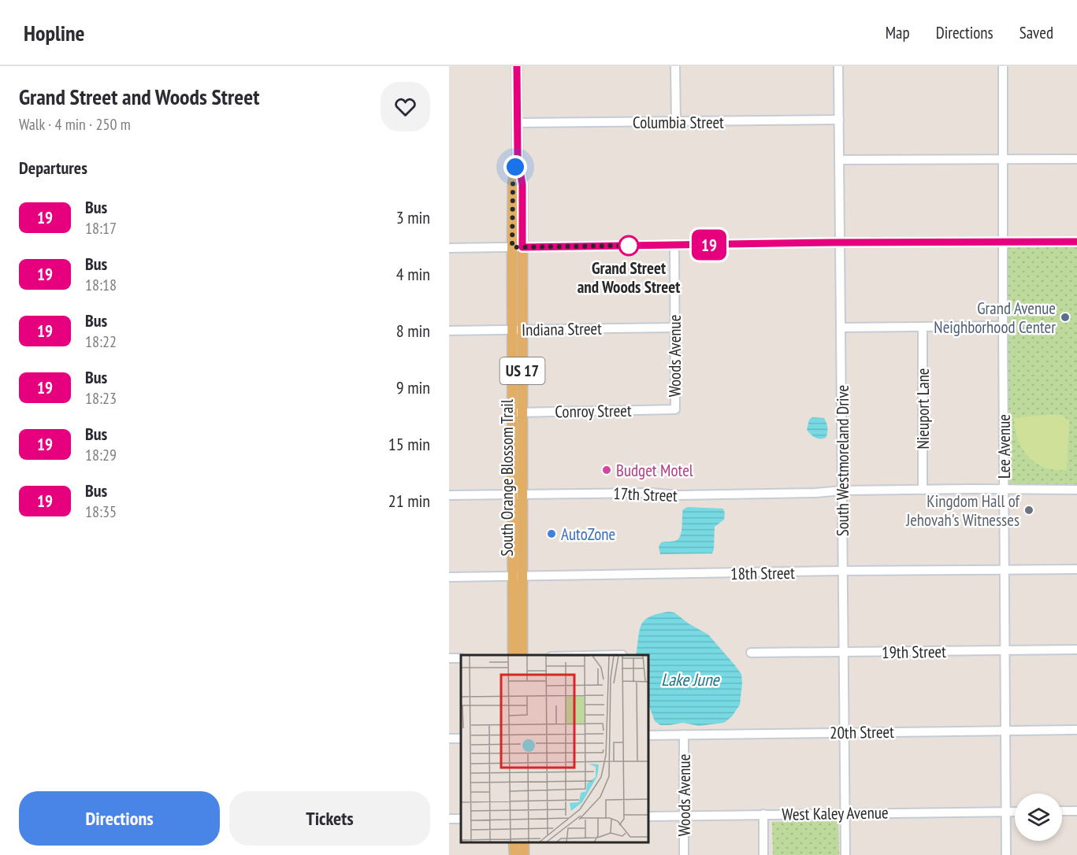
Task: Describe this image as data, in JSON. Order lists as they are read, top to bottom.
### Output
{
  "streets": {
    "main road": ["US 17", "South Orange Blossom Trail"],
    "street": [
      "Columbia Street",
      "Indiana Street",
      "Woods Avenue",
      "Nieuport Lane",
      "Conroy Street",
      "Lee Avenue",
      "South Westmoreland Drive",
      "17th Street",
      "18th Street",
      "19th Street",
      "20th Street",
      "West Kaley Avenue"
    ]
  },
  "crossings": [
    ["Columbia Street", "South Westmoreland Drive"],
    ["Columbia Street", "South Orange Blossom Trail"],
    ["Indiana Street", "Woods Avenue"],
    ["Indiana Street", "South Orange Blossom Trail"],
    ["Woods Avenue", "Conroy Street"],
    ["Woods Avenue", "20th Street"],
    ["Woods Avenue", "West Kaley Avenue"],
    ["Nieuport Lane", "17th Street"],
    ["Conroy Street", "South Orange Blossom Trail"],
    ["Lee Avenue", "17th Street"],
    ["Lee Avenue", "18th Street"],
    ["Lee Avenue", "19th Street"],
    ["Lee Avenue", "20th Street"],
    ["Lee Avenue", "West Kaley Avenue"],
    ["South Westmoreland Drive", "17th Street"],
    ["South Westmoreland Drive", "18th Street"],
    ["South Westmoreland Drive", "19th Street"],
    ["South Westmoreland Drive", "20th Street"],
    ["South Westmoreland Drive", "West Kaley Avenue"],
    ["South Orange Blossom Trail", "17th Street"],
    ["South Orange Blossom Trail", "18th Street"]
  ],
  "water": ["Lake June"],
  "places": [
    "Grand Street and Woods Street",
    "Grand Avenue Neighborhood Center",
    "Budget Motel",
    "Kingdom Hall of Jehovah's Witnesses",
    "AutoZone"
  ],
  "lines": ["bus line 19"],
  "page": {
    "header": "Hopline",
    "nav": ["Map", "Directions", "Saved"],
    "heading": [
      ["Grand Street and Woods Street", "Walk · 4 min · 250 m"],
      "Departures"
    ],
    "on_map": "19",
    "list": [
      {
        "mark": "19",
        "name": "Bus",
        "note": "18:17",
        "value": "3 min"
      },
      {
        "mark": "19",
        "name": "Bus",
        "note": "18:18",
        "value": "4 min"
      },
      {
        "mark": "19",
        "name": "Bus",
        "note": "18:22",
        "value": "8 min"
      },
      {
        "mark": "19",
        "name": "Bus",
        "note": "18:23",
        "value": "9 min"
      },
      {
        "mark": "19",
        "name": "Bus",
        "note": "18:29",
        "value": "15 min"
      },
      {
        "mark": "19",
        "name": "Bus",
        "note": "18:35",
        "value": "21 min"
      }
    ],
    "buttons": ["Directions", "Tickets"]
  }
}
